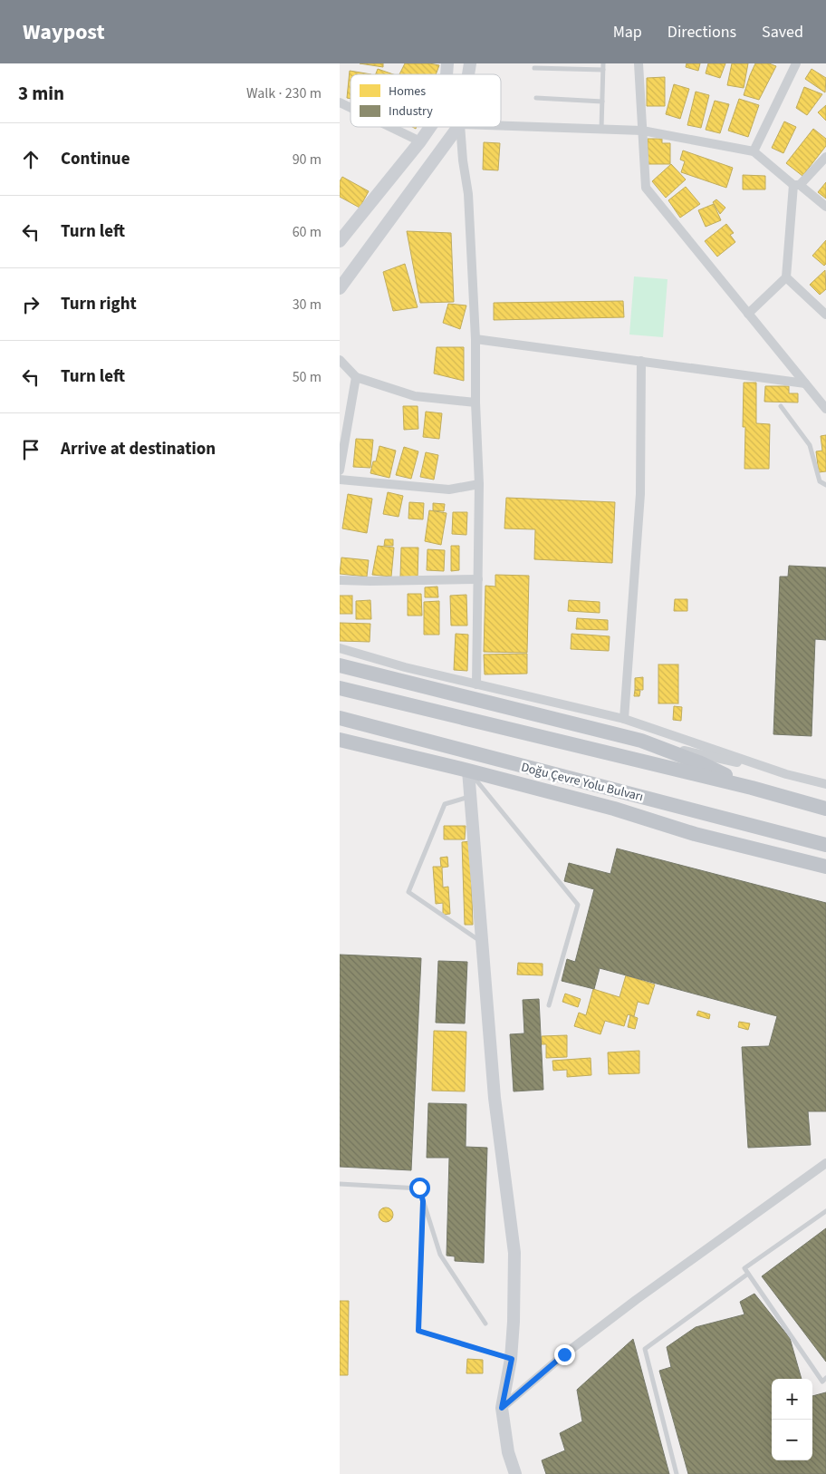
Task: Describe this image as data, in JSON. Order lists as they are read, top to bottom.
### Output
{
  "streets": {
    "highway": ["Doğu Çevre Yolu Bulvarı"]
  },
  "legend": ["Homes", "Industry"],
  "page": {
    "header": "Waypost",
    "nav": ["Map", "Directions", "Saved"],
    "heading": ["3 min", "Walk · 230 m"],
    "list": [
      ["Continue", "90 m"],
      ["Turn left", "60 m"],
      ["Turn right", "30 m"],
      ["Turn left", "50 m"],
      "Arrive at destination"
    ],
    "map_buttons": ["+", "−"]
  }
}
